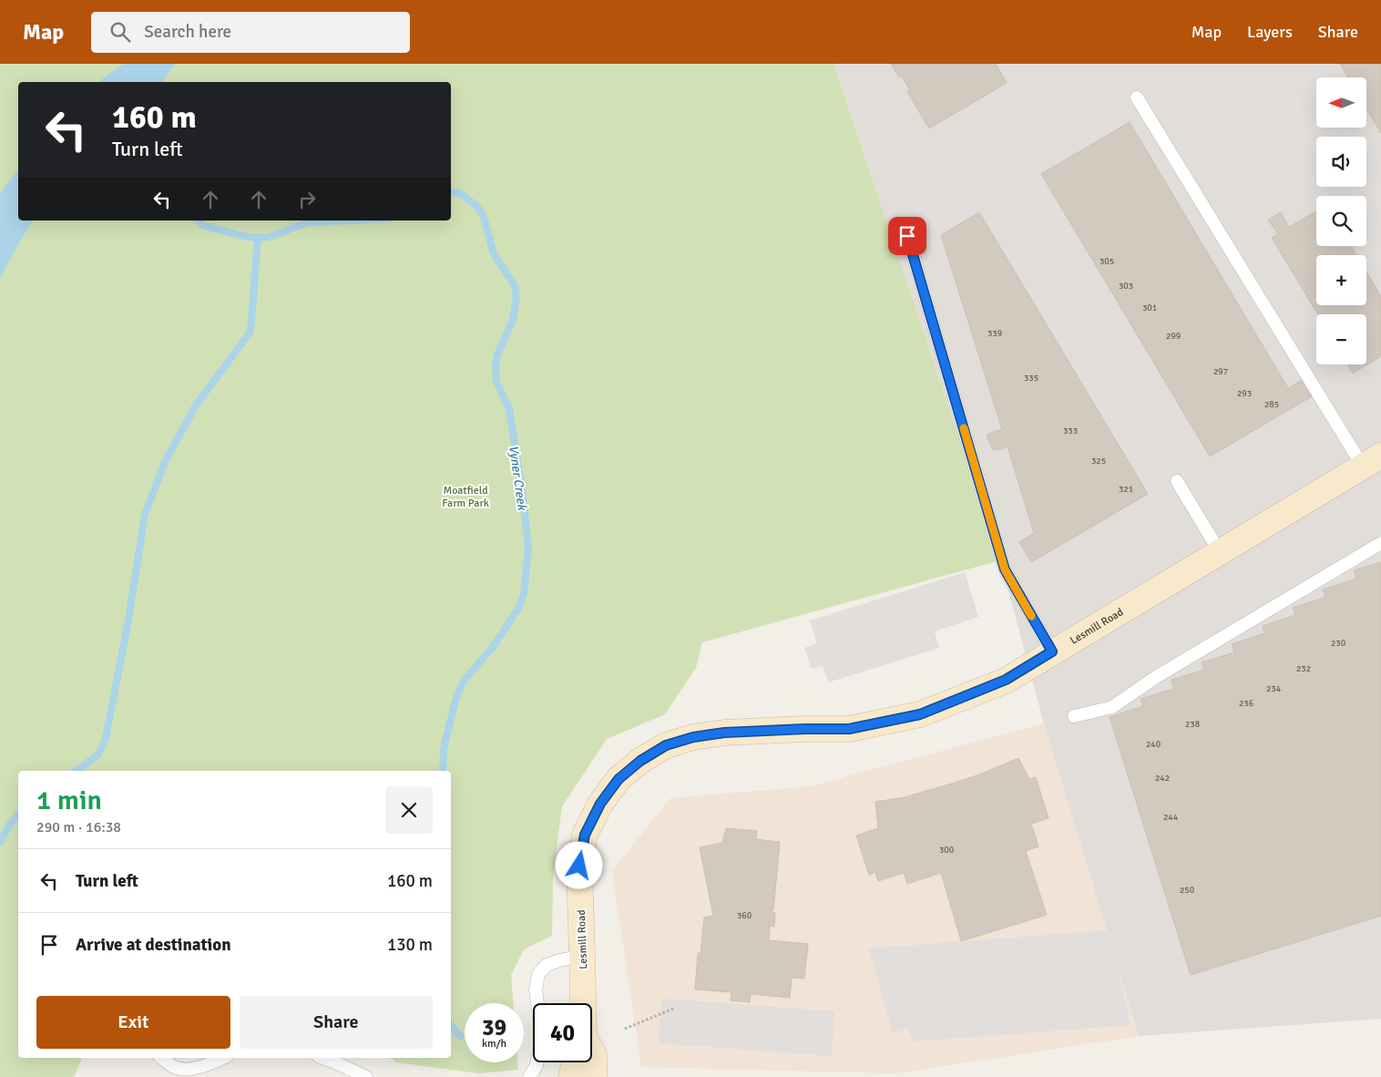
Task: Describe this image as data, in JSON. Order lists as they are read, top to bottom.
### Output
{
  "streets": {
    "street": ["Lesmill Road"]
  },
  "water": ["Vyner Creek"],
  "parks": ["Moatfield Farm Park"],
  "house_numbers": [
    "305",
    "303",
    "301",
    "339",
    "299",
    "297",
    "335",
    "293",
    "285",
    "333",
    "325",
    "321",
    "230",
    "232",
    "234",
    "236",
    "238",
    "240",
    "242",
    "244",
    "300",
    "250",
    "360"
  ],
  "north": "left",
  "page": {
    "header": "Map",
    "search": "Search here",
    "nav": ["Map", "Layers", "Share"],
    "map_buttons": ["+", "−"],
    "turn": ["160 m", "Turn left"],
    "heading": ["1 min", "290 m · 16:38"],
    "list": [
      {
        "name": "Turn left",
        "value": "160 m"
      },
      {
        "name": "Arrive at destination",
        "value": "130 m"
      }
    ],
    "buttons": ["Exit", "Share"],
    "speed": "39 km/h",
    "limit": "40"
  }
}
